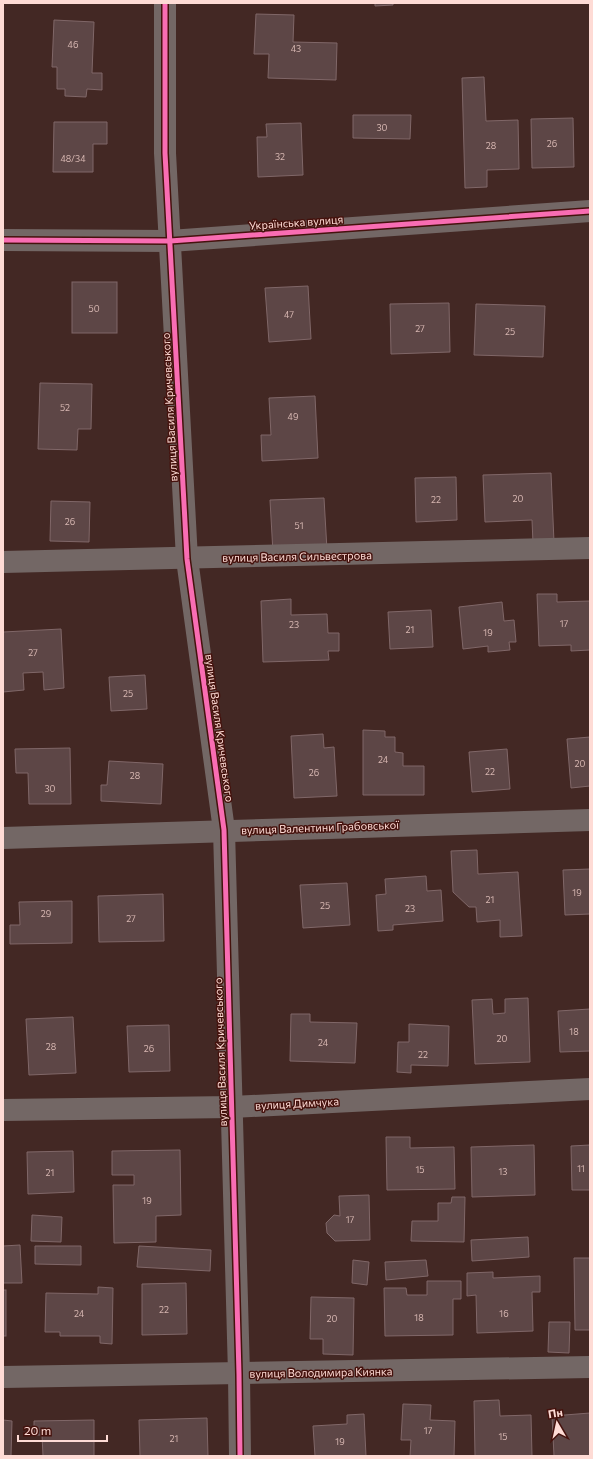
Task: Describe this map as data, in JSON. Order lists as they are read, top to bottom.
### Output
{
  "streets": {
    "street": [
      "Українська вулиця",
      "вулиця Василя Кричевського",
      "вулиця Василя Сильвестрова",
      "вулиця Валентини Грабовської",
      "вулиця Димчука",
      "вулиця Володимира Киянка"
    ]
  },
  "crossings": [
    ["Українська вулиця", "вулиця Василя Кричевського"],
    ["вулиця Василя Кричевського", "вулиця Василя Сильвестрова"],
    ["вулиця Василя Кричевського", "вулиця Валентини Грабовської"],
    ["вулиця Василя Кричевського", "вулиця Димчука"],
    ["вулиця Василя Кричевського", "вулиця Володимира Киянка"]
  ],
  "house_numbers": [
    "46",
    "43",
    "30",
    "26",
    "28",
    "32",
    "48/34",
    "50",
    "47",
    "27",
    "25",
    "52",
    "49",
    "20",
    "22",
    "26",
    "51",
    "17",
    "23",
    "21",
    "19",
    "27",
    "25",
    "24",
    "20",
    "22",
    "26",
    "28",
    "30",
    "19",
    "21",
    "25",
    "23",
    "29",
    "27",
    "18",
    "20",
    "24",
    "28",
    "26",
    "22",
    "11",
    "15",
    "13",
    "21",
    "19",
    "17",
    "22",
    "24",
    "16",
    "18",
    "20",
    "17",
    "15",
    "21",
    "19"
  ],
  "scale_bar": "20 m",
  "north": "top"
}
